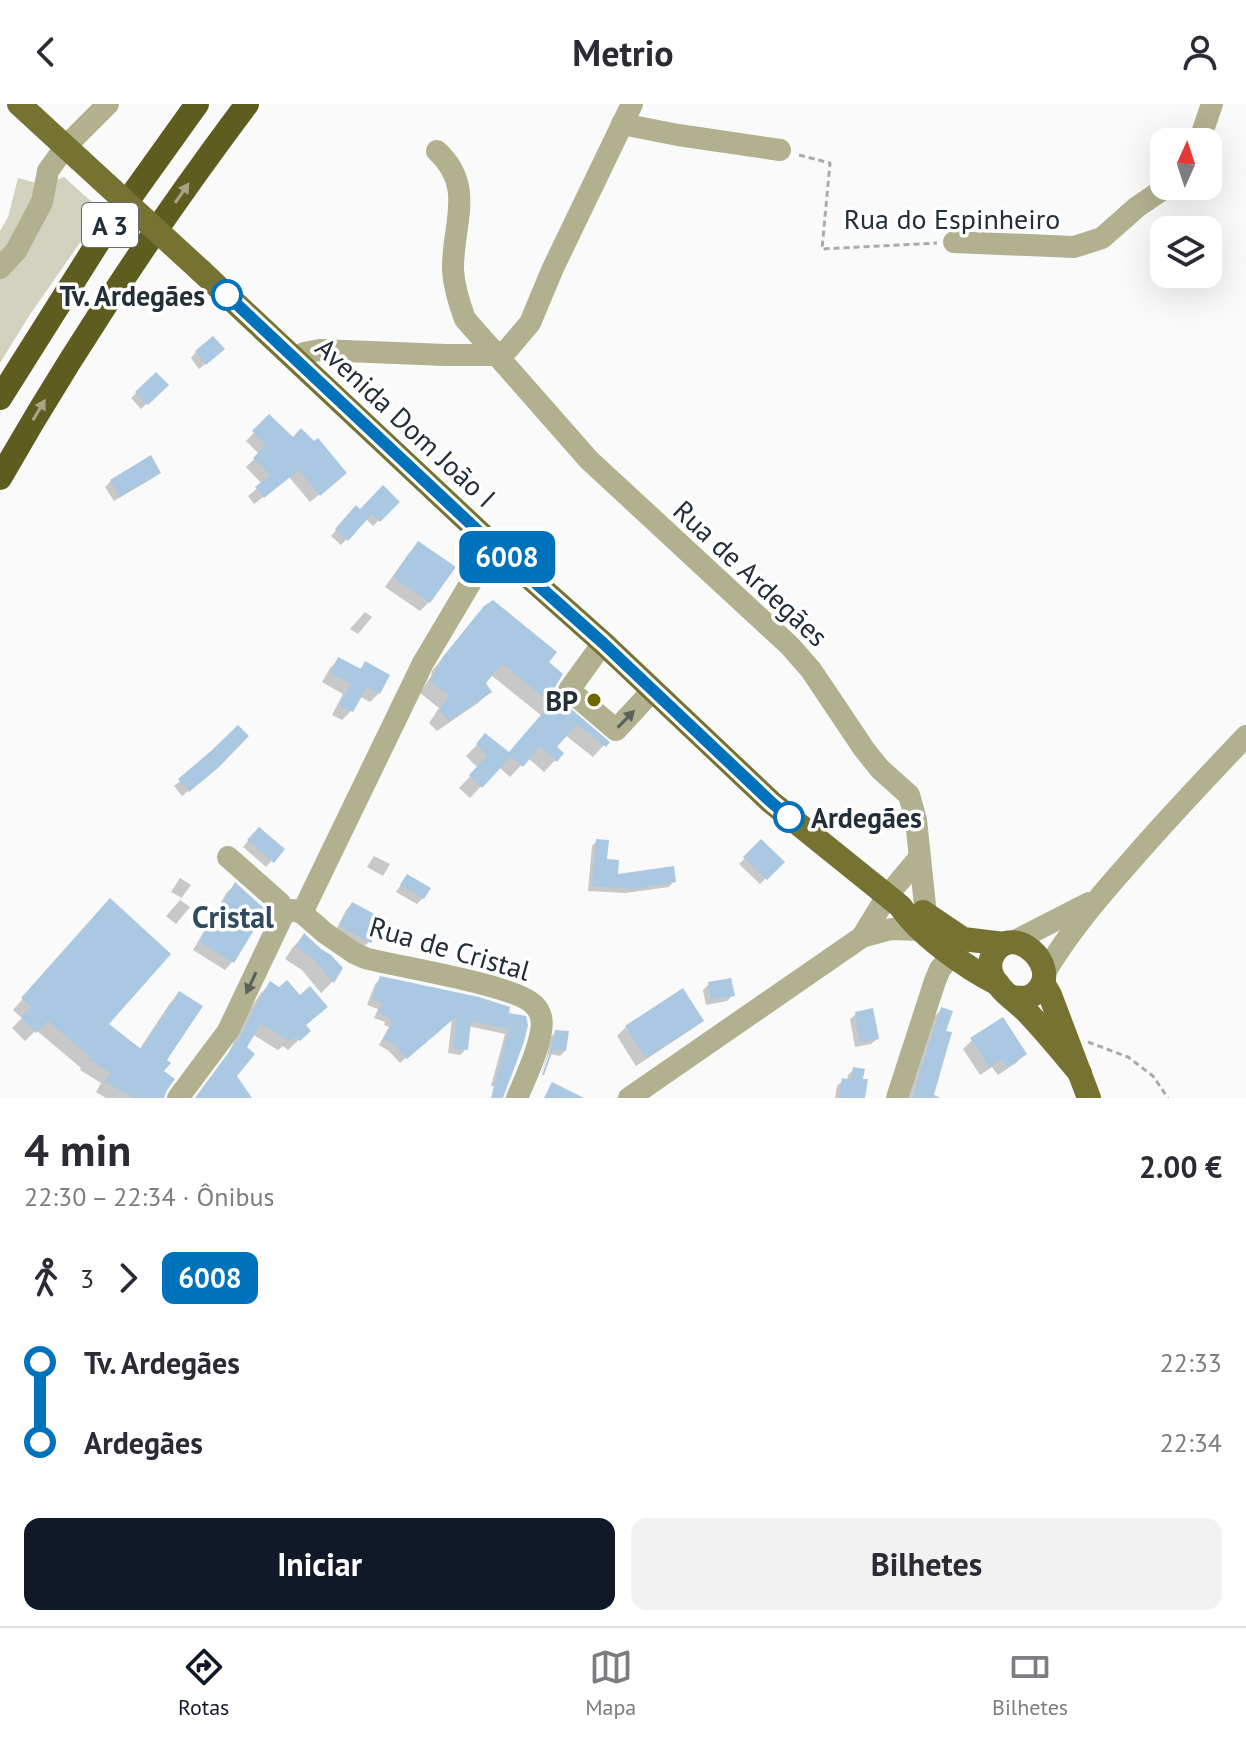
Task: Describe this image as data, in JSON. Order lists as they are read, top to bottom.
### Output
{
  "streets": {
    "highway": ["A 3"],
    "main road": ["Avenida Dom João I"],
    "street": ["Rua do Espinheiro", "Rua de Ardegães", "Rua de Cristal"]
  },
  "crossings": [
    ["Avenida Dom João I", "Rua de Ardegães"]
  ],
  "districts": ["Cristal"],
  "places": ["Tv. Ardegães", "BP", "Ardegães"],
  "lines": ["bus line 6008"],
  "north": "top",
  "page": {
    "header": "Metrio",
    "on_map": "6008",
    "heading": ["4 min", "22:30 – 22:34 · Ônibus", "2.00 €"],
    "legs": ["3", "6008"],
    "list": [
      {
        "name": "Tv. Ardegães",
        "value": "22:33"
      },
      {
        "name": "Ardegães",
        "value": "22:34"
      }
    ],
    "buttons": ["Iniciar", "Bilhetes"],
    "tabs": ["Rotas", "Mapa", "Bilhetes"]
  }
}
